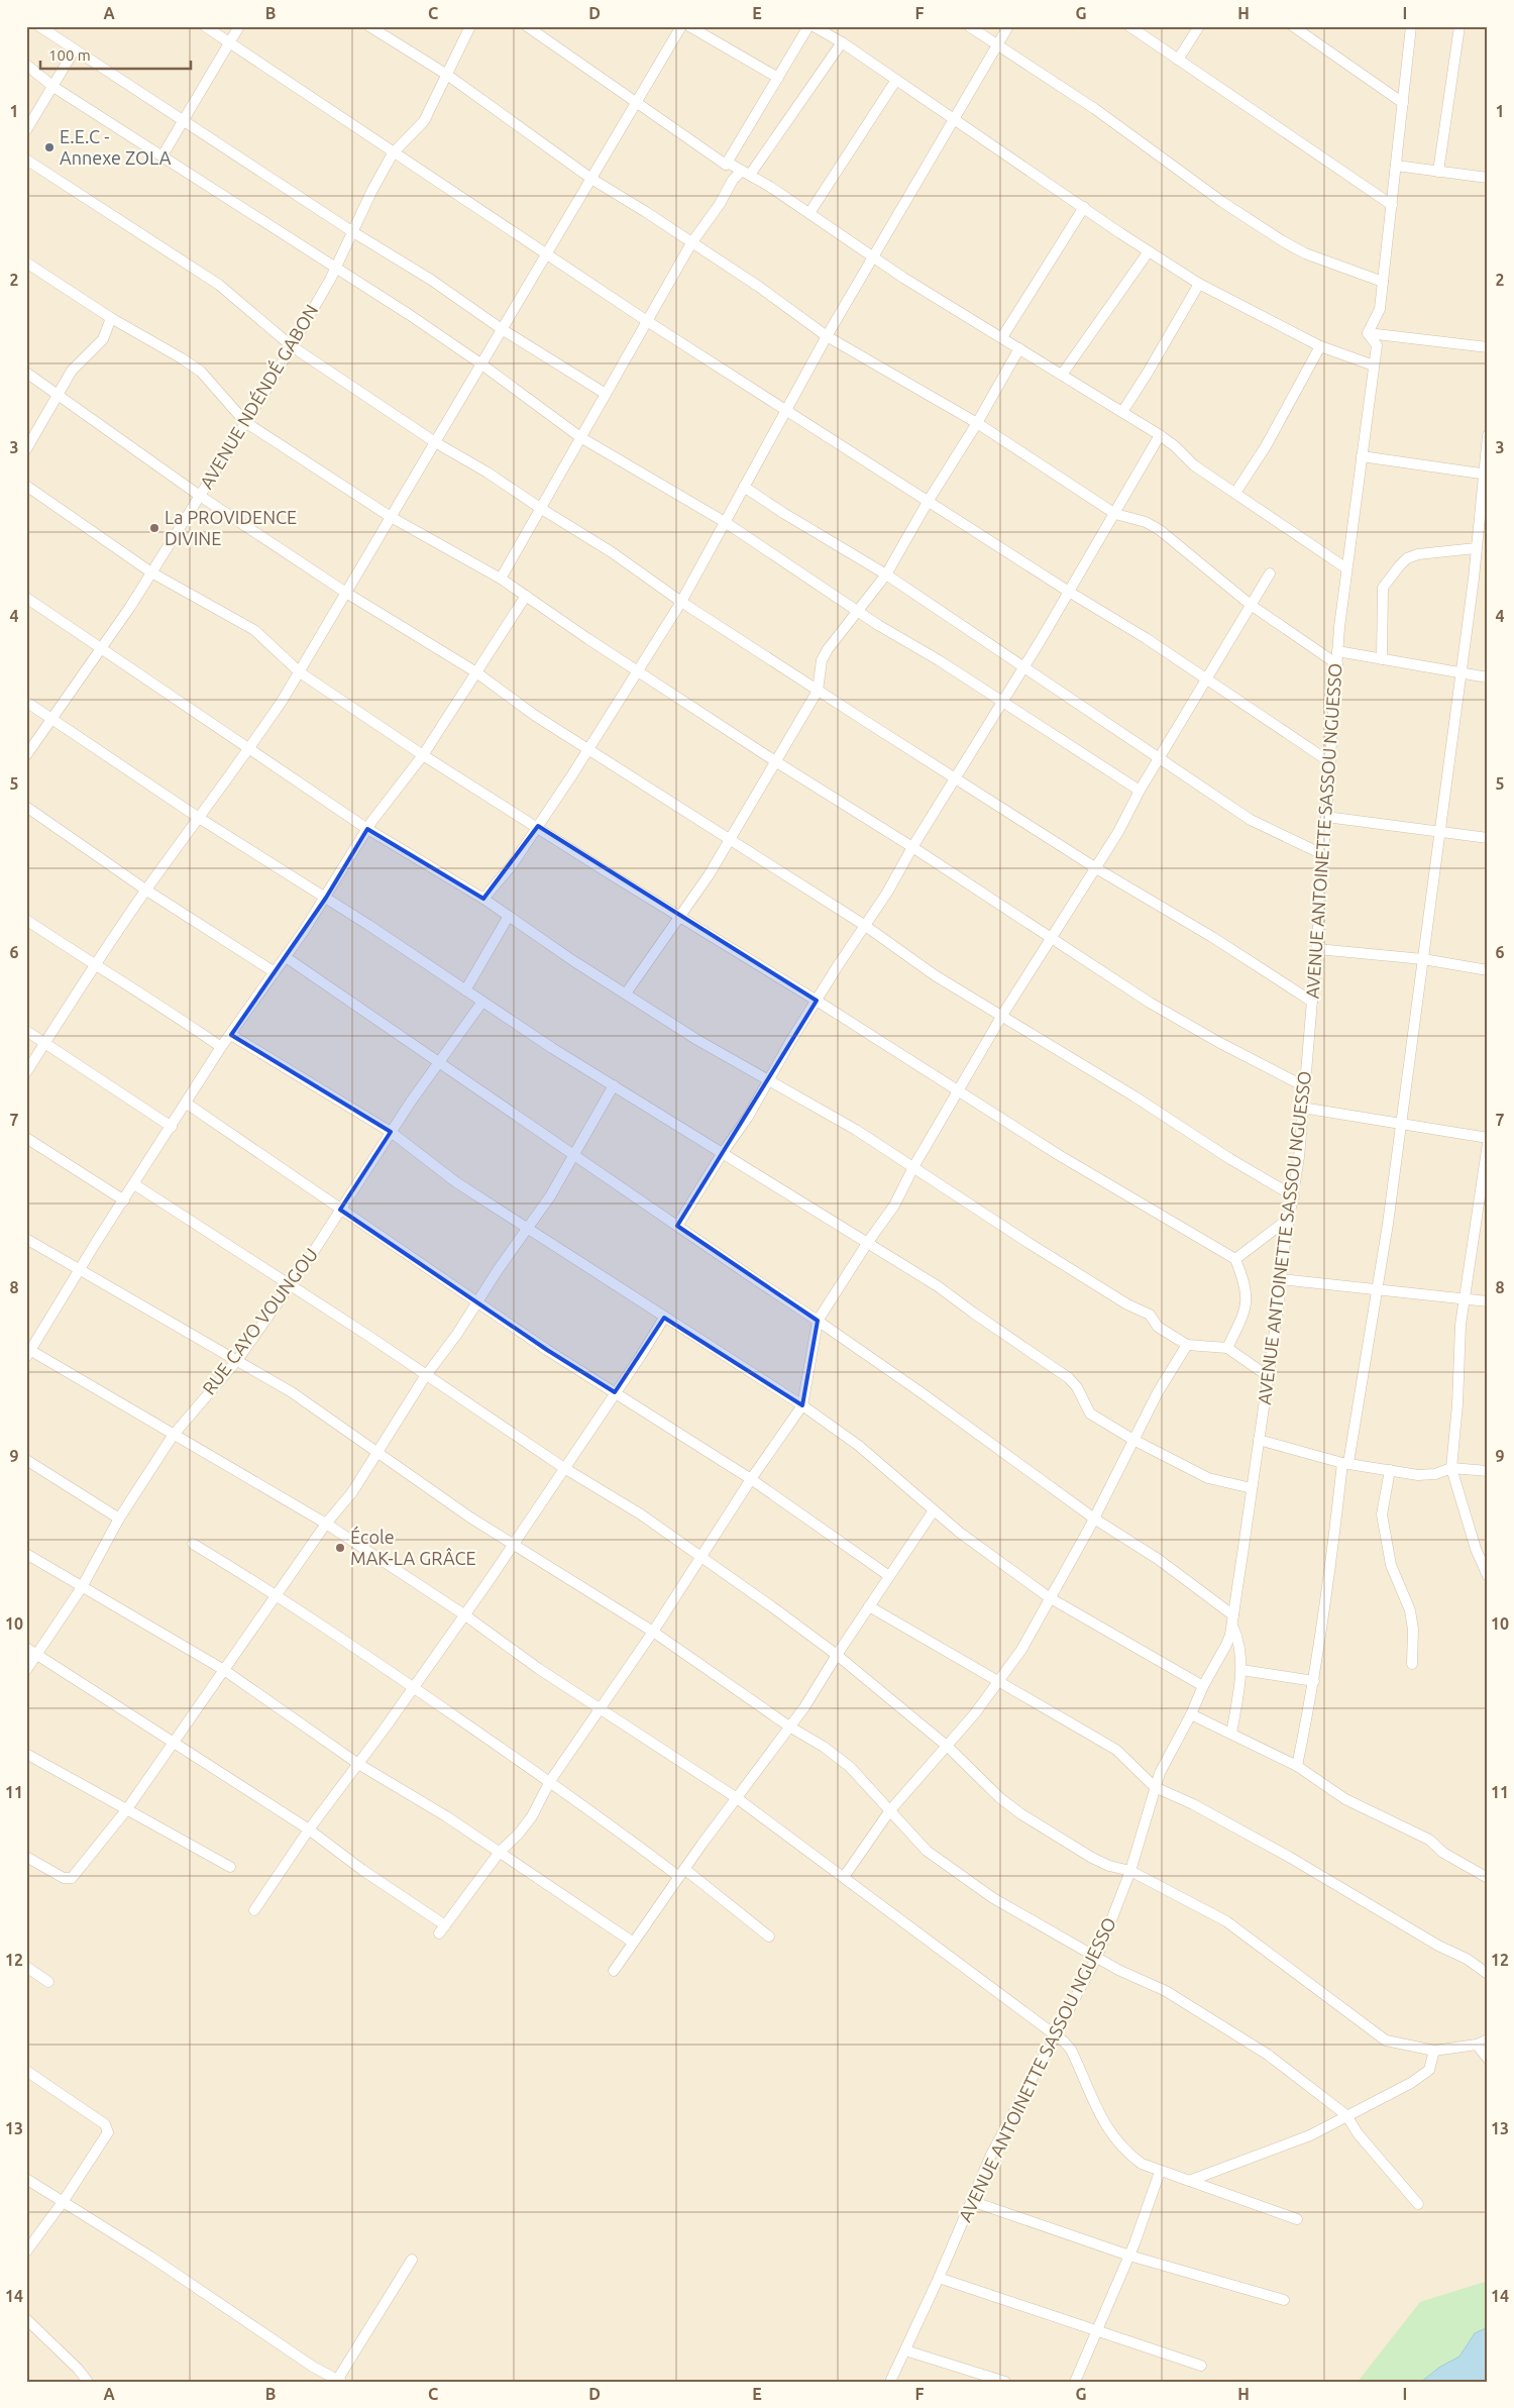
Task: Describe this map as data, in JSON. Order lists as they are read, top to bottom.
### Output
{
  "streets": {
    "street": ["AVENUE NDÉNDÉ GABON", "AVENUE ANTOINETTE SASSOU NGUESSO", "RUE CAYO VOUNGOU"]
  },
  "places": ["E.E.C - Annexe ZOLA", "La PROVIDENCE DIVINE", "École MAK-LA GRÂCE"],
  "scale_bar": "100 m",
  "grid": {
    "columns": [
      "A",
      "B",
      "C",
      "D",
      "E",
      "F",
      "G",
      "H",
      "I"
    ],
    "rows": [
      "1",
      "2",
      "3",
      "4",
      "5",
      "6",
      "7",
      "8",
      "9",
      "10",
      "11",
      "12",
      "13",
      "14"
    ]
  }
}
